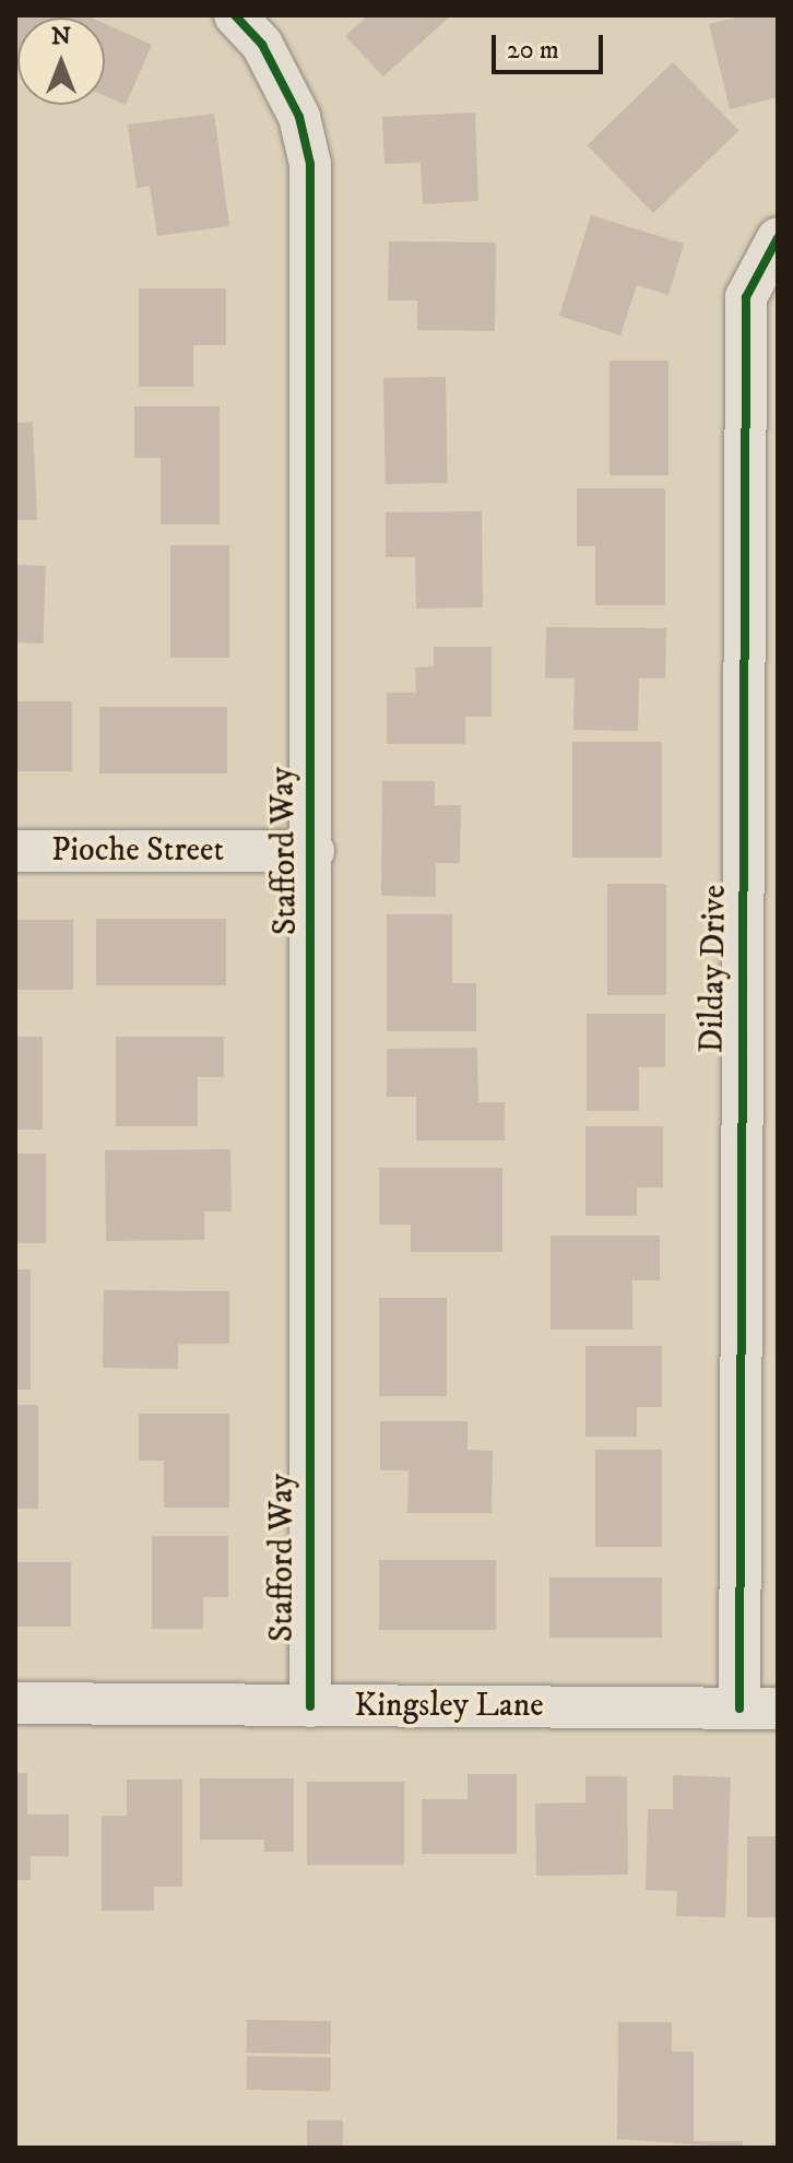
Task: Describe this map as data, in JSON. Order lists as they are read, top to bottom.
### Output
{
  "streets": {
    "street": [
      "Pioche Street",
      "Stafford Way",
      "Dilday Drive",
      "Kingsley Lane"
    ]
  },
  "crossings": [
    ["Pioche Street", "Stafford Way"],
    ["Stafford Way", "Kingsley Lane"],
    ["Dilday Drive", "Kingsley Lane"]
  ],
  "scale_bar": "20 m",
  "north": "top"
}
